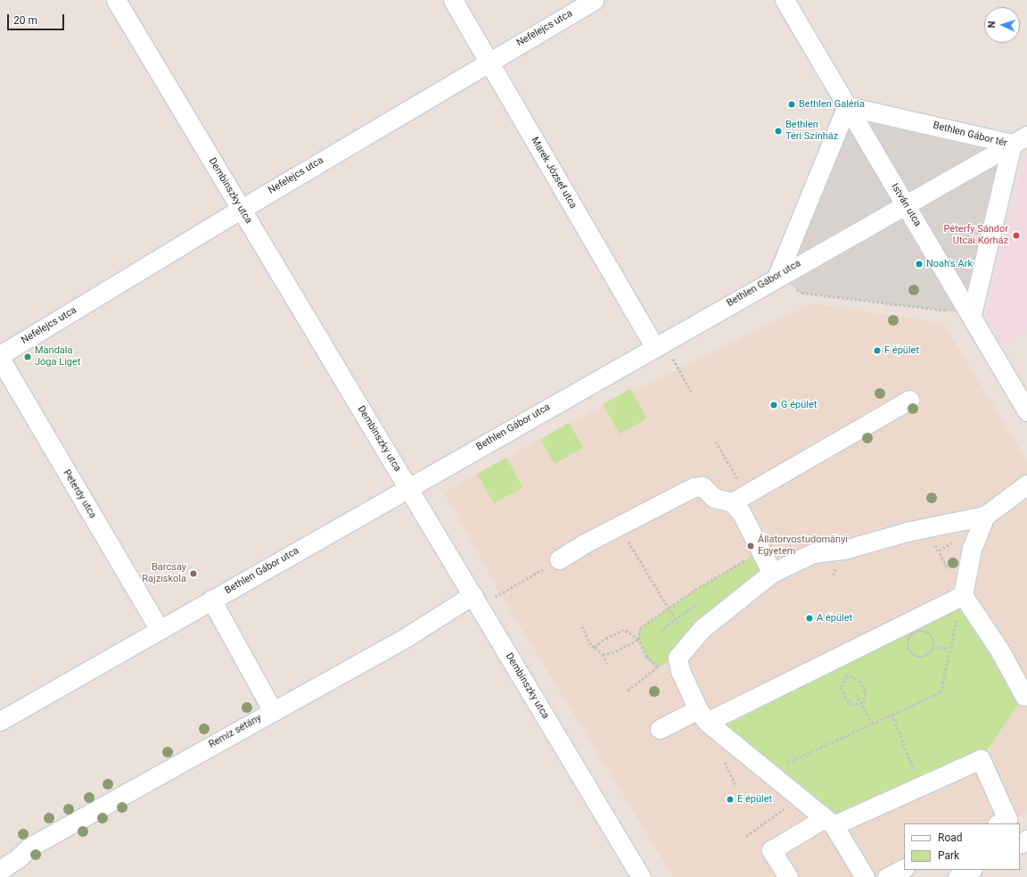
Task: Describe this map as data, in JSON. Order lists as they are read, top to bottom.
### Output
{
  "streets": {
    "street": [
      "Nefelejcs utca",
      "Bethlen Gábor tér",
      "Marek József utca",
      "Dembinszky utca",
      "István utca",
      "Bethlen Gábor utca",
      "Peterdy utca",
      "Remíz sétány"
    ]
  },
  "crossings": [
    ["Nefelejcs utca", "Marek József utca"],
    ["Nefelejcs utca", "Dembinszky utca"],
    ["Bethlen Gábor tér", "István utca"],
    ["Bethlen Gábor tér", "Bethlen Gábor utca"],
    ["Marek József utca", "Bethlen Gábor utca"],
    ["Dembinszky utca", "Bethlen Gábor utca"],
    ["Dembinszky utca", "Remíz sétány"],
    ["István utca", "Bethlen Gábor utca"],
    ["Bethlen Gábor utca", "Peterdy utca"]
  ],
  "places": [
    "Bethlen Galéria",
    "Bethlen Téri Színház",
    "Péterfy Sándor Utcai Kórház",
    "Noah's Ark",
    "F épület",
    "Mandala Jóga Liget",
    "G épület",
    "Állatorvostudományi Egyetem",
    "Barcsay Rajziskola",
    "A épület",
    "E épület"
  ],
  "legend": ["Road", "Park"],
  "scale_bar": "20 m",
  "north": "left"
}
